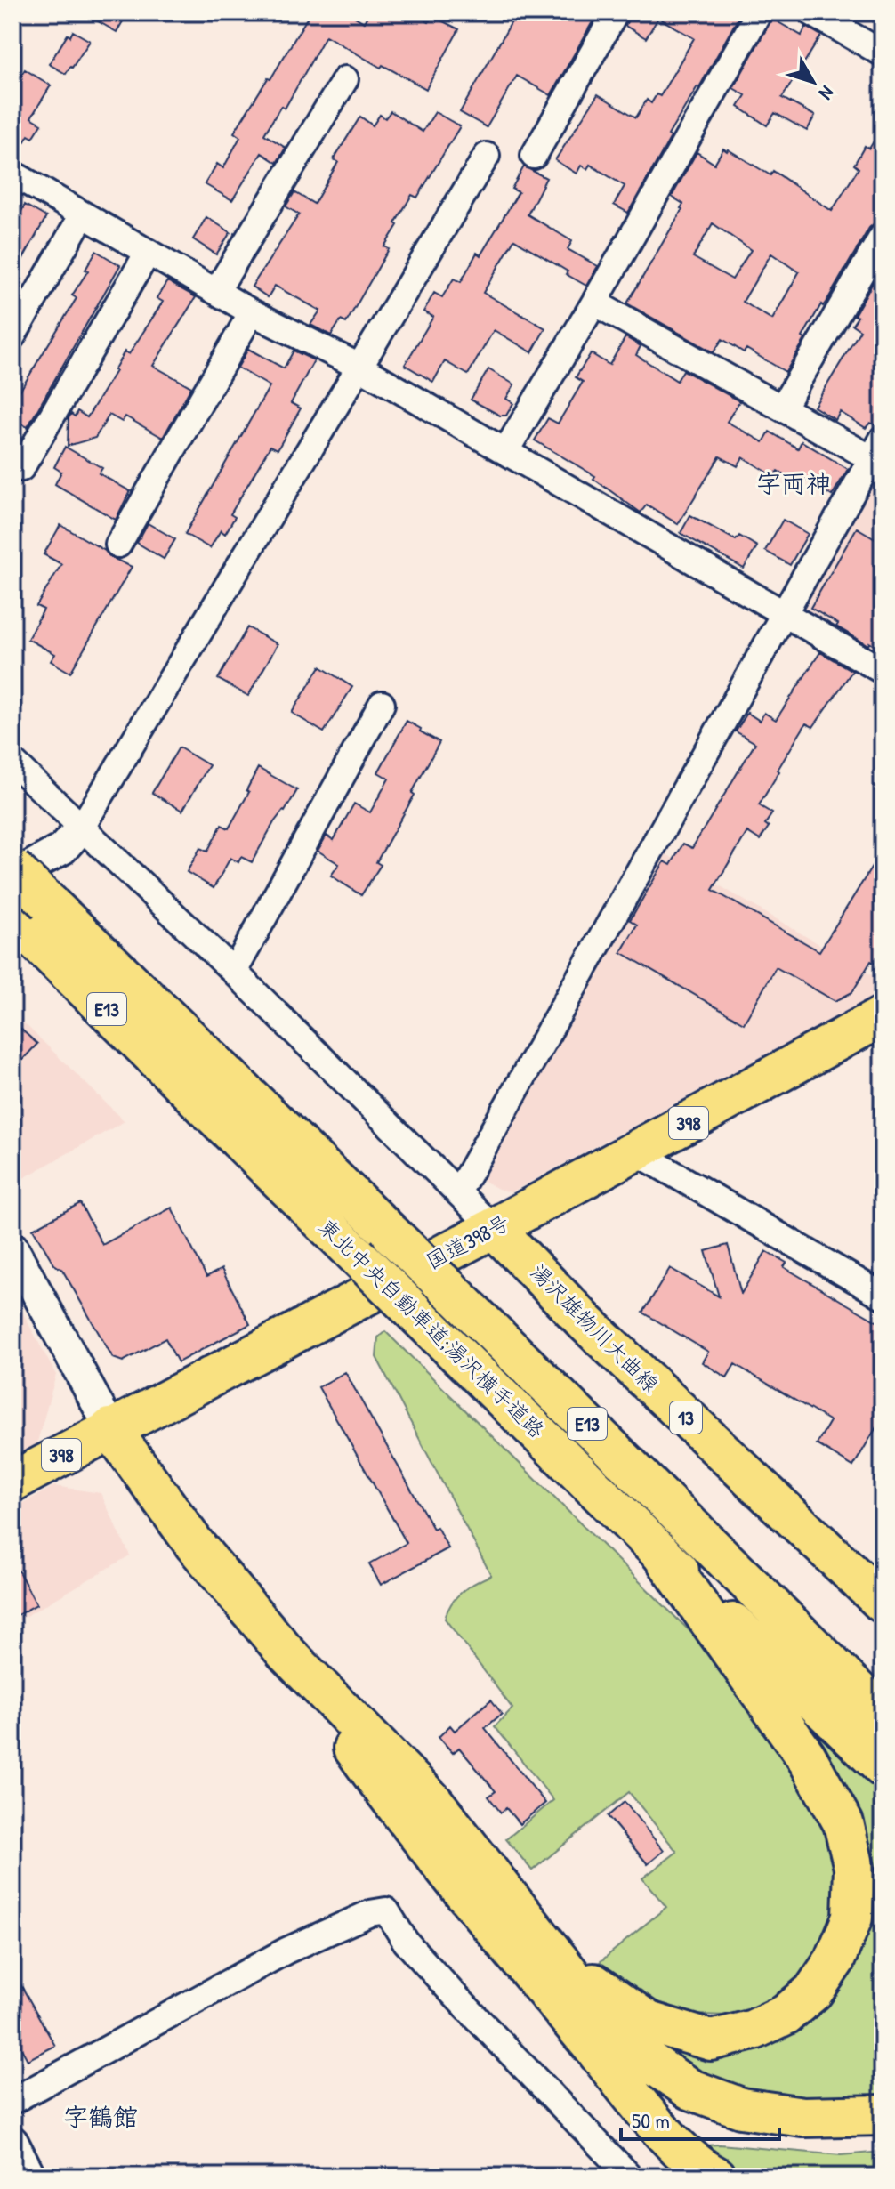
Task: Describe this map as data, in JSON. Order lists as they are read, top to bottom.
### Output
{
  "streets": {
    "main road": [
      "E13",
      "398",
      "国道398号",
      "東北中央自動車道;湯沢横手道路",
      "湯沢雄物川大曲線",
      "13"
    ]
  },
  "crossings": [
    ["国道398号", "湯沢雄物川大曲線"]
  ],
  "districts": ["字両神", "字鶴館"],
  "scale_bar": "50 m",
  "north": "bottom right"
}
